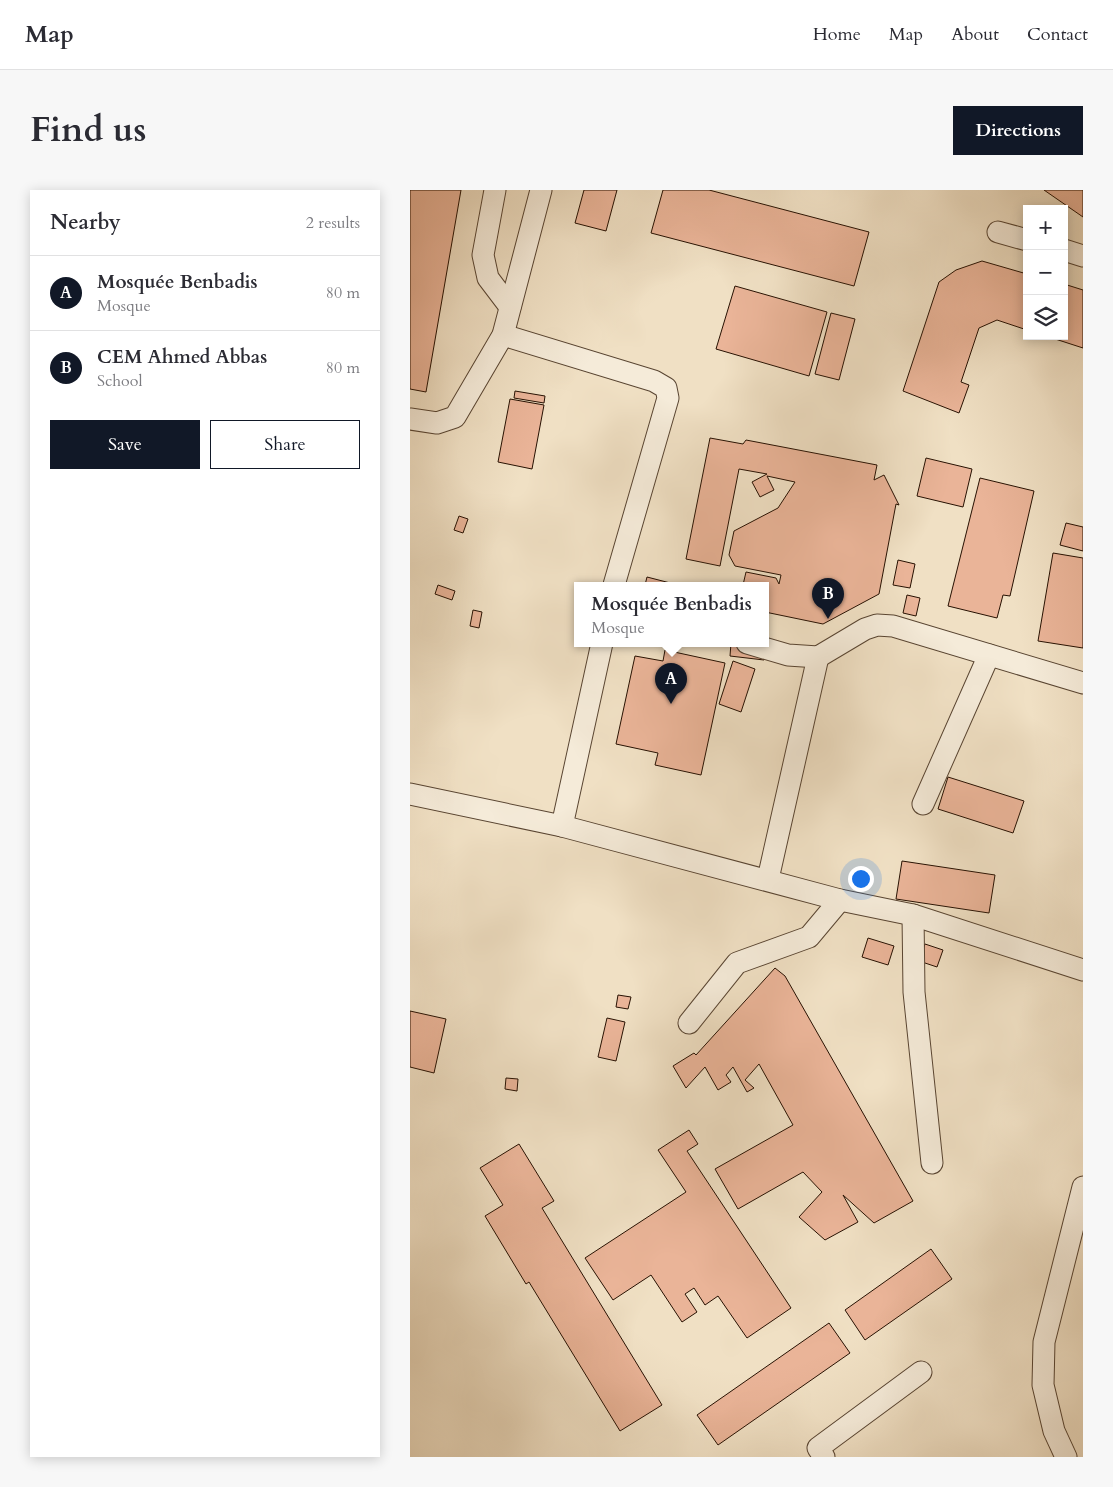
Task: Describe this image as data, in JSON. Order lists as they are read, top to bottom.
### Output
{
  "page": {
    "header": "Map",
    "nav": [
      "Home",
      "Map",
      "About",
      "Contact"
    ],
    "title": "Find us",
    "buttons": [
      "Directions",
      ["Save", "Share"]
    ],
    "heading": ["Nearby", "2 results"],
    "map_buttons": ["+", "−"],
    "list": [
      {
        "mark": "A",
        "name": "Mosquée Benbadis",
        "note": "Mosque",
        "value": "80 m"
      },
      {
        "mark": "B",
        "name": "CEM Ahmed Abbas",
        "note": "School",
        "value": "80 m"
      }
    ],
    "pins": ["B", "A"],
    "popup": ["Mosquée Benbadis", "Mosque"]
  }
}
